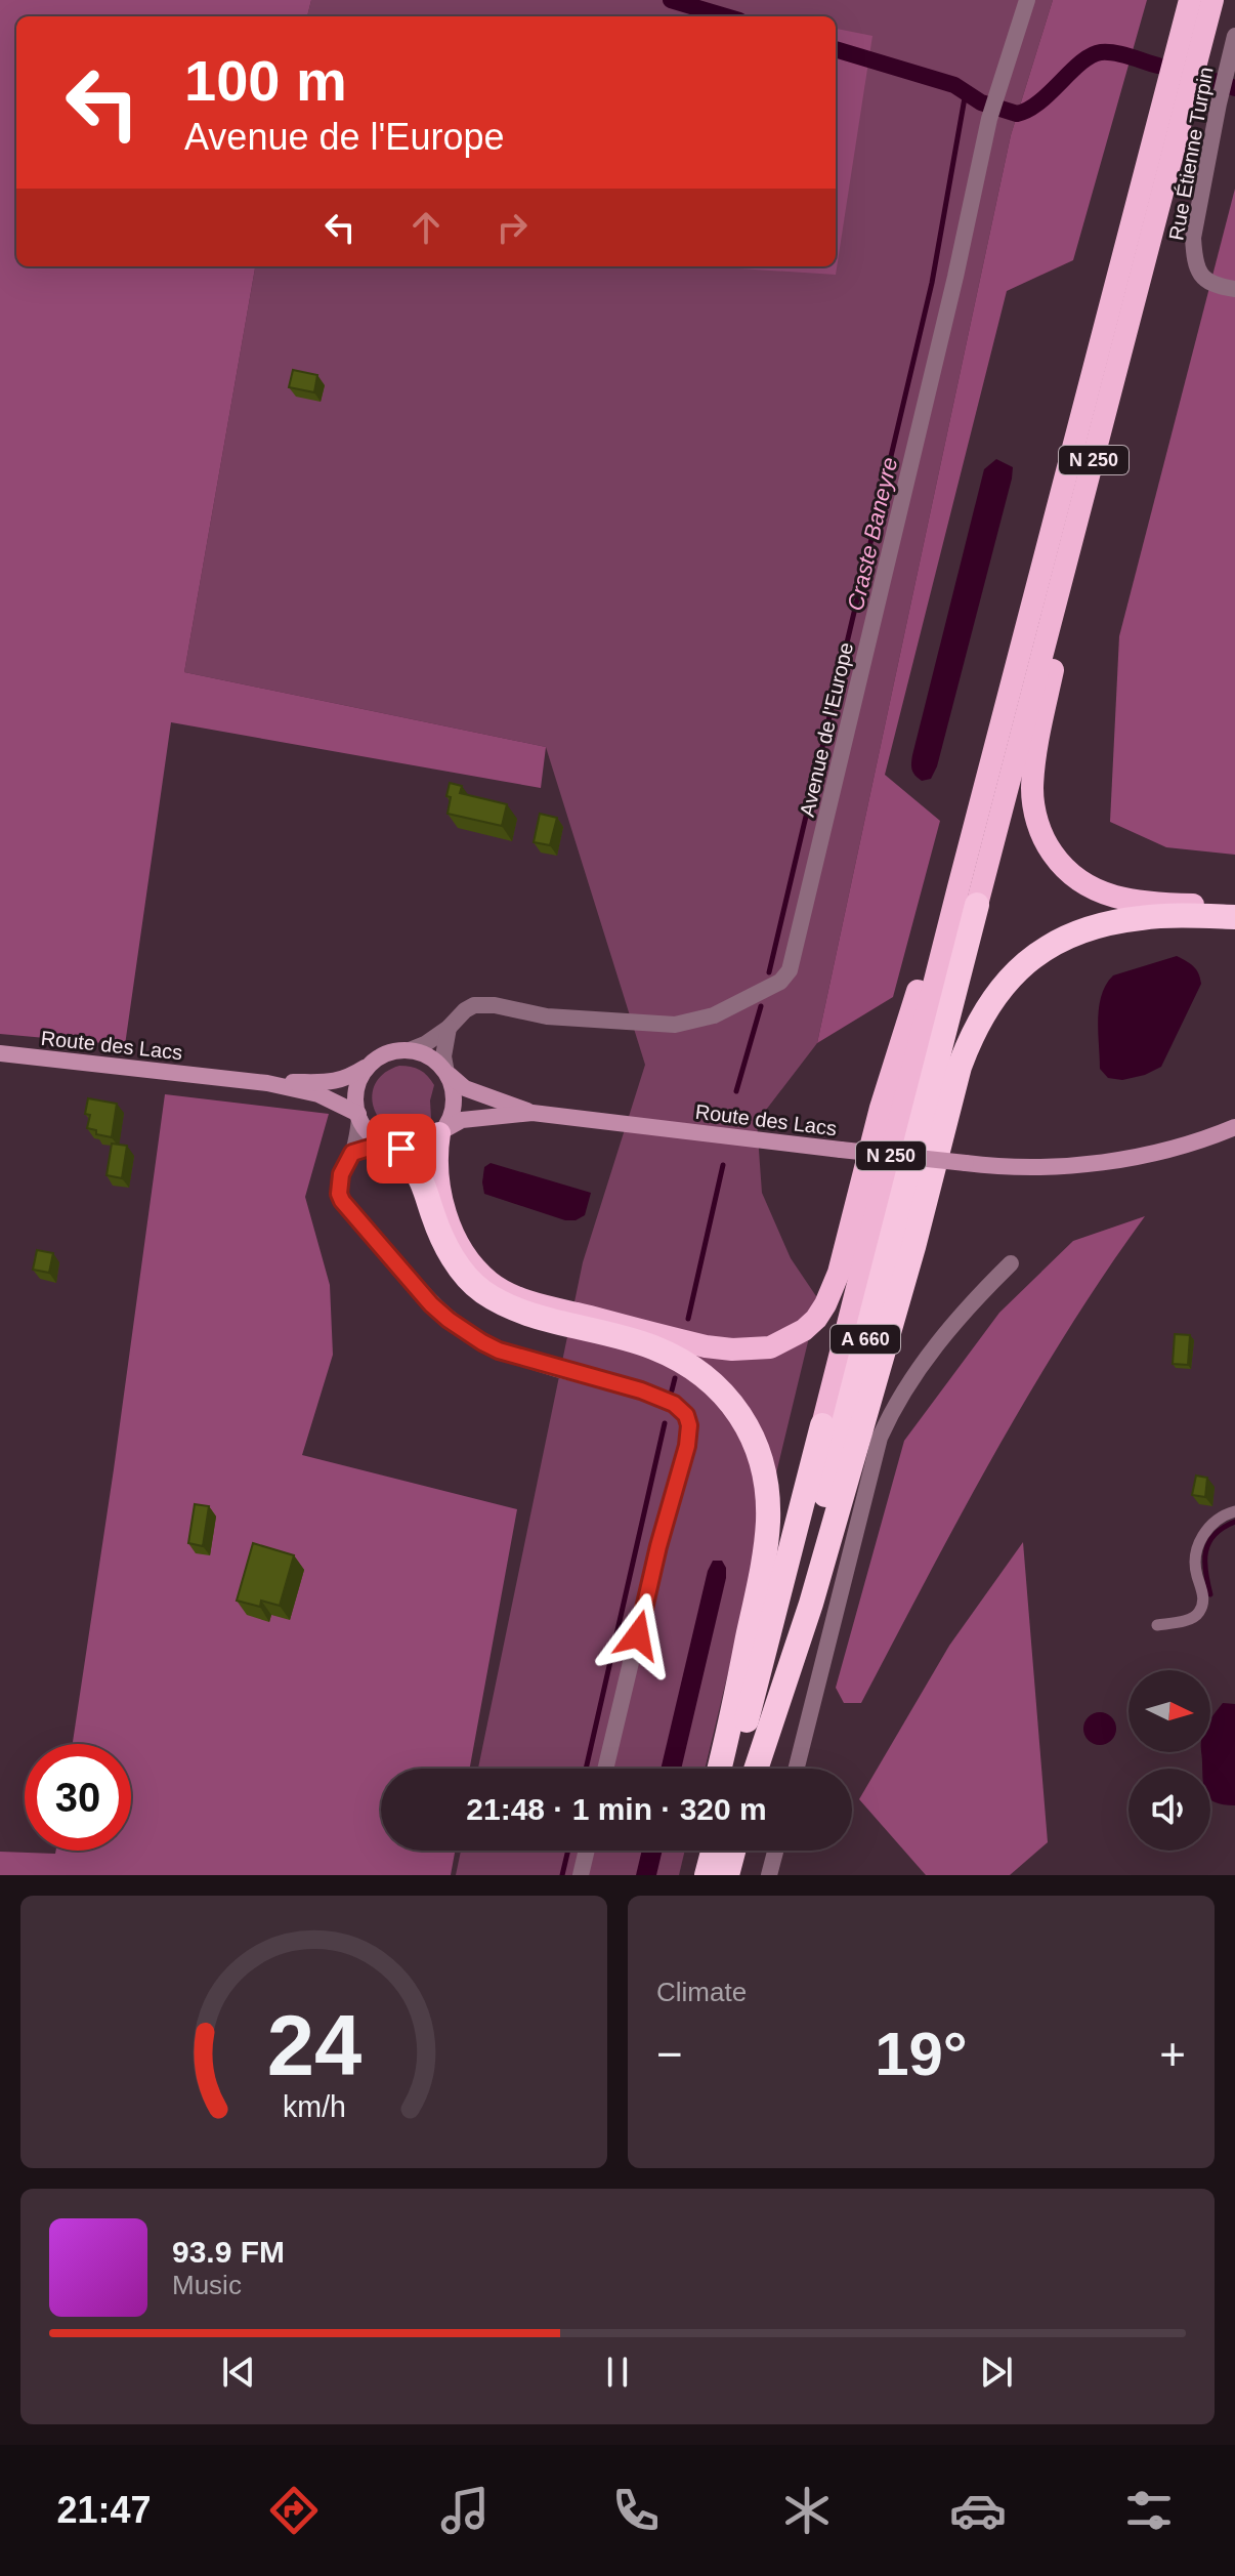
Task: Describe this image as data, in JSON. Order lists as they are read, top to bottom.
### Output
{
  "streets": {
    "highway": ["N 250", "A 660"],
    "main road": ["Route des Lacs"],
    "street": ["Rue Étienne Turpin", "Avenue de l'Europe"]
  },
  "crossings": [
    ["N 250", "A 660"],
    ["Avenue de l'Europe", "Route des Lacs"]
  ],
  "water": ["Craste Baneyre"],
  "north": "right",
  "page": {
    "turn": ["100 m", "Avenue de l'Europe"],
    "limit": "30",
    "trip": "21:48 · 1 min · 320 m",
    "tile": "Climate",
    "heat": ["−", "19°", "+"],
    "song": ["93.9 FM", "Music"],
    "tabs": "21:47",
    "gauge": ["24", "km/h"]
  }
}
